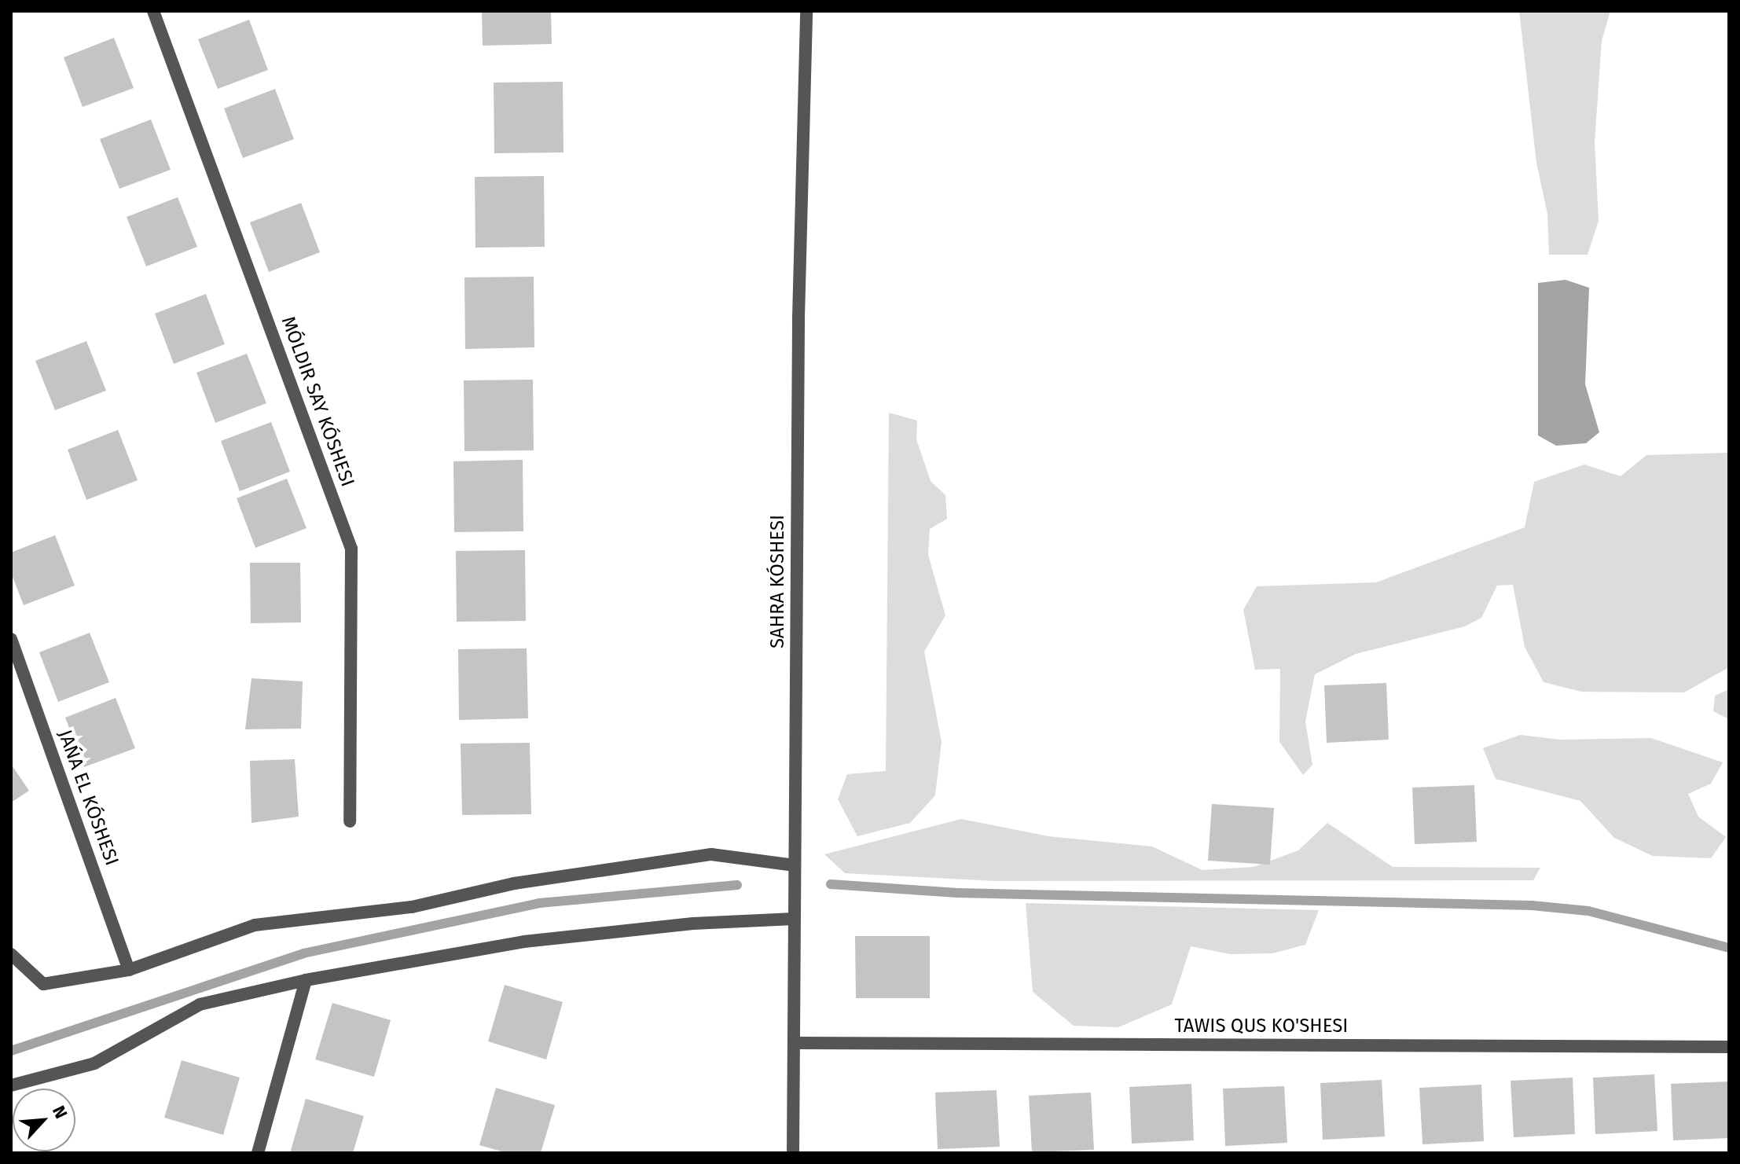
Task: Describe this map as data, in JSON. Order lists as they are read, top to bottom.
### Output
{
  "streets": {
    "street": [
      "MÓLDIR SAY KÓSHESI",
      "SAHRA KÓSHESI",
      "JAŃA EL KÓSHESI",
      "TAWIS QUS KO'SHESI"
    ]
  },
  "crossings": [
    ["SAHRA KÓSHESI", "TAWIS QUS KO'SHESI"]
  ],
  "north": "top right"
}
